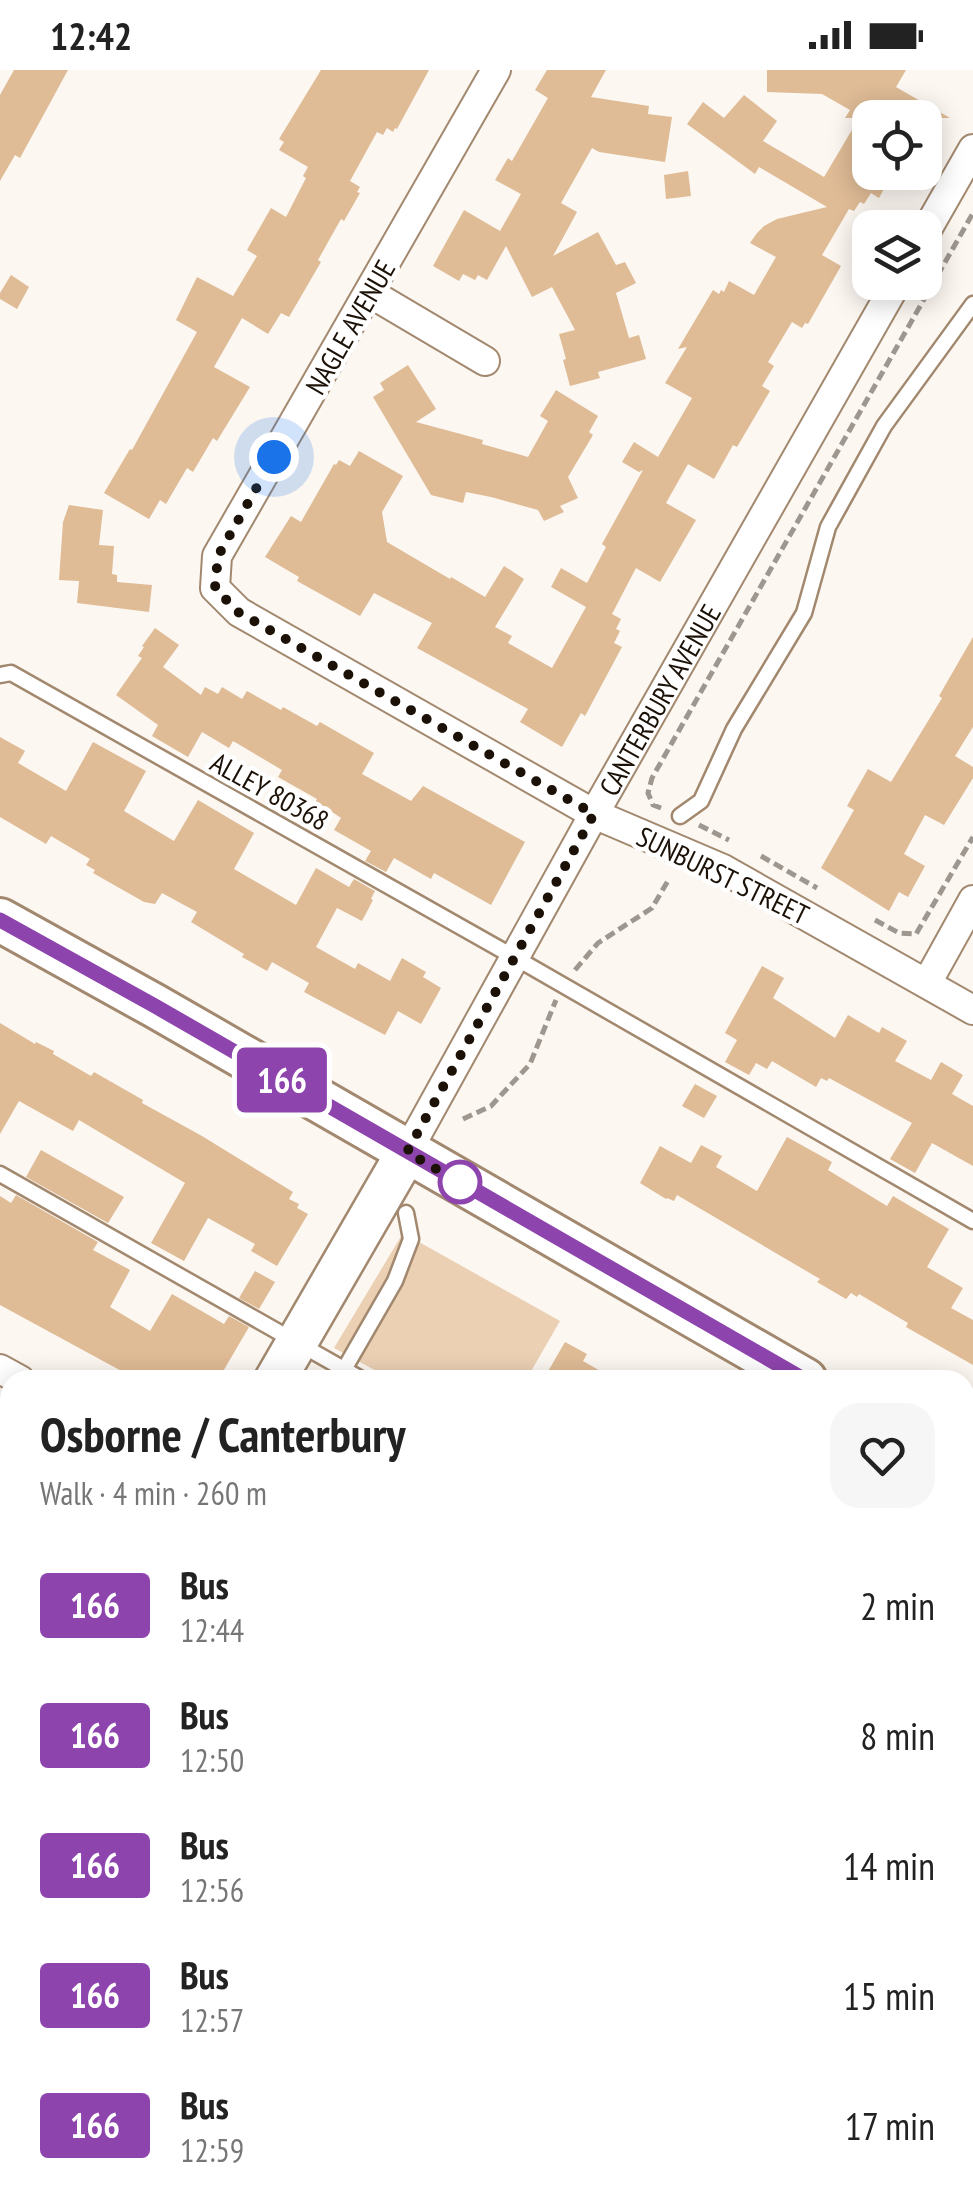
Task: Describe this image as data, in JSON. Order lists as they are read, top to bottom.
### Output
{
  "streets": {
    "street": ["NAGLE AVENUE", "CANTERBURY AVENUE", "SUNBURST STREET"],
    "lane": ["ALLEY 80368"]
  },
  "crossings": [
    ["NAGLE AVENUE", "SUNBURST STREET"],
    ["CANTERBURY AVENUE", "ALLEY 80368"],
    ["CANTERBURY AVENUE", "SUNBURST STREET"]
  ],
  "lines": ["bus line 166"],
  "page": {
    "status": "12:42",
    "on_map": "166",
    "heading": ["Osborne / Canterbury", "Walk · 4 min · 260 m"],
    "list": [
      {
        "mark": "166",
        "name": "Bus",
        "note": "12:44",
        "value": "2 min"
      },
      {
        "mark": "166",
        "name": "Bus",
        "note": "12:50",
        "value": "8 min"
      },
      {
        "mark": "166",
        "name": "Bus",
        "note": "12:56",
        "value": "14 min"
      },
      {
        "mark": "166",
        "name": "Bus",
        "note": "12:57",
        "value": "15 min"
      },
      {
        "mark": "166",
        "name": "Bus",
        "note": "12:59",
        "value": "17 min"
      }
    ]
  }
}
